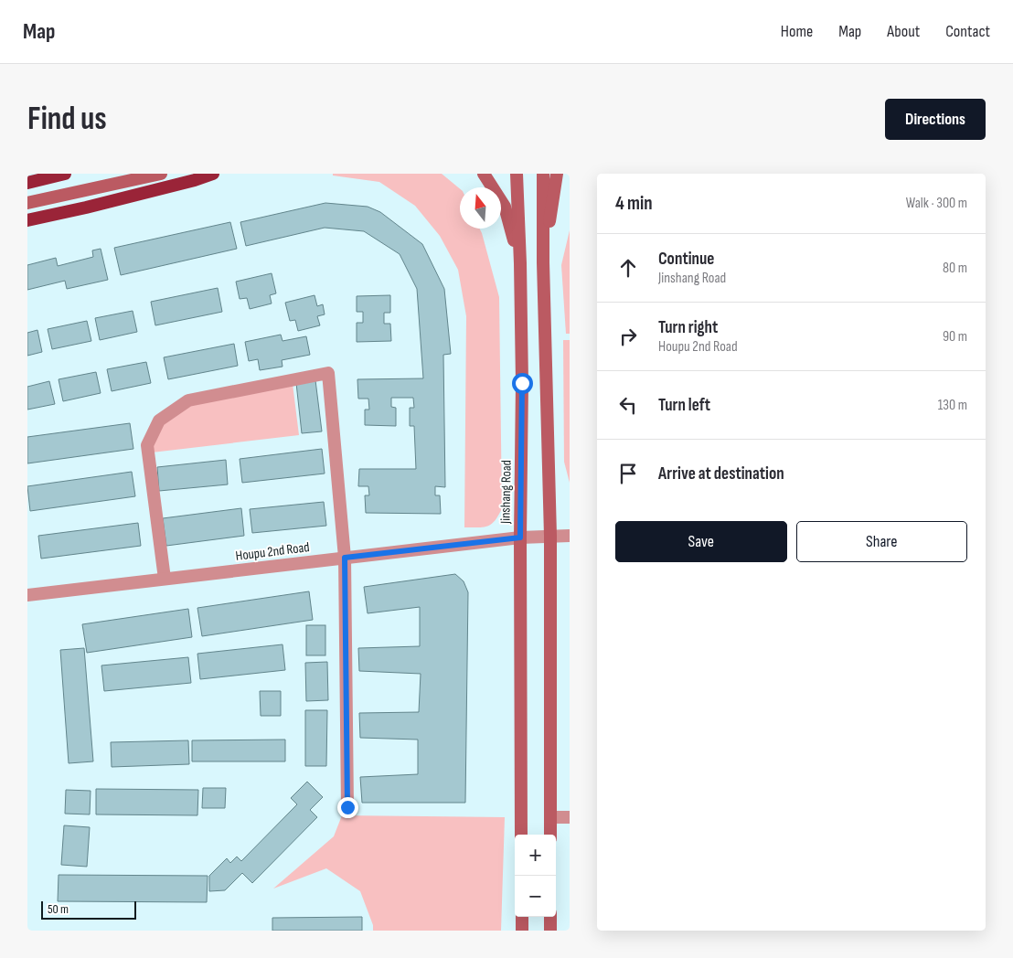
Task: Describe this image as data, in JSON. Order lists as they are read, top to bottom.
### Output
{
  "streets": {
    "main road": ["Jinshang Road"],
    "street": ["Houpu 2nd Road"]
  },
  "crossings": [
    ["Jinshang Road", "Houpu 2nd Road"]
  ],
  "scale_bar": "50 m",
  "north": "top",
  "page": {
    "header": "Map",
    "nav": [
      "Home",
      "Map",
      "About",
      "Contact"
    ],
    "buttons": [
      "Directions",
      ["Save", "Share"]
    ],
    "title": "Find us",
    "heading": ["4 min", "Walk · 300 m"],
    "list": [
      ["Continue", "Jinshang Road", "80 m"],
      ["Turn right", "Houpu 2nd Road", "90 m"],
      ["Turn left", "130 m"],
      "Arrive at destination"
    ],
    "map_buttons": ["+", "−"],
    "scale": "50 m"
  }
}
